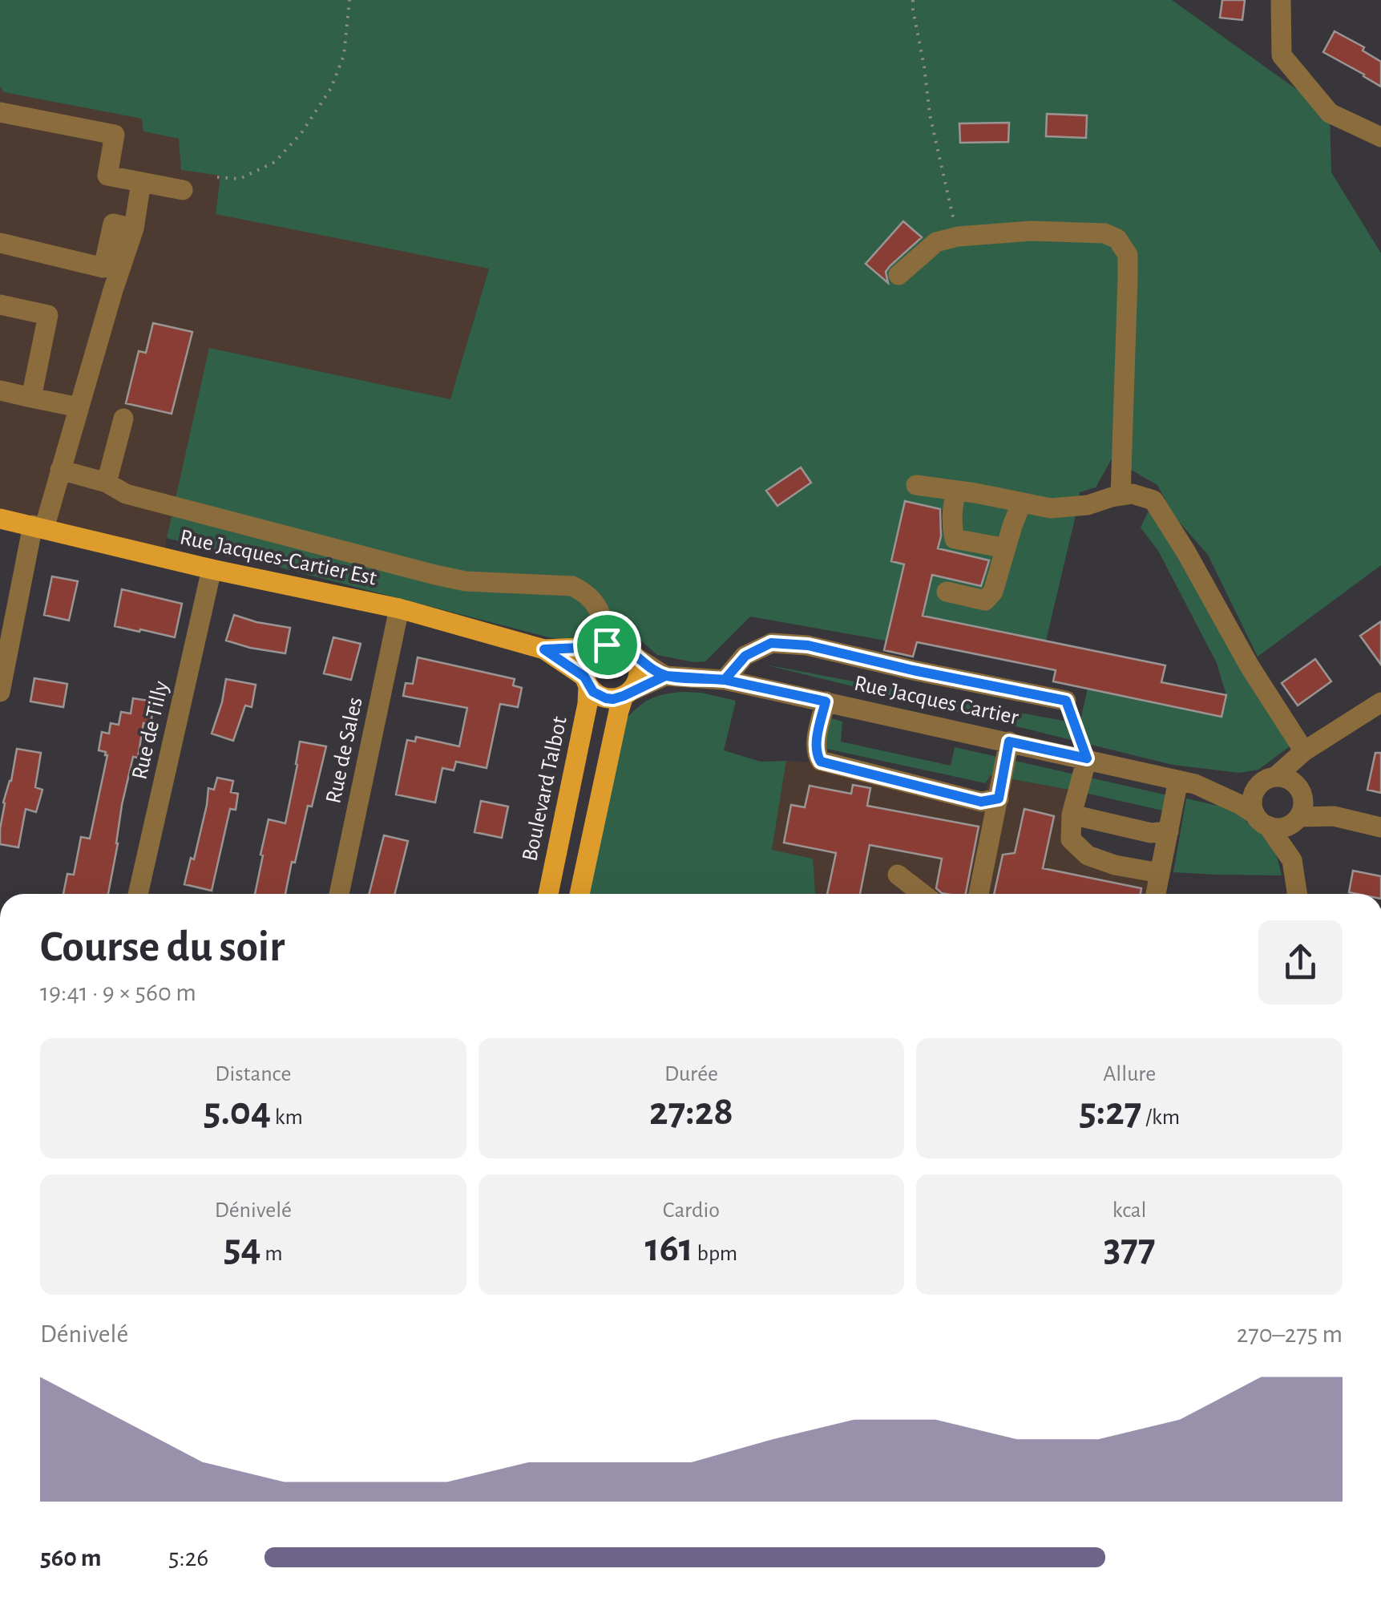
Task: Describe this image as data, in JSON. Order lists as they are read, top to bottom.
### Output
{
  "streets": {
    "main road": ["Rue Jacques-Cartier Est", "Boulevard Talbot"],
    "street": ["Rue Jacques Cartier", "Rue de Tilly", "Rue de Sales"]
  },
  "crossings": [
    ["Rue Jacques-Cartier Est", "Rue Jacques Cartier"],
    ["Rue Jacques-Cartier Est", "Rue de Tilly"],
    ["Rue Jacques-Cartier Est", "Rue de Sales"],
    ["Rue Jacques-Cartier Est", "Boulevard Talbot"],
    ["Rue Jacques Cartier", "Boulevard Talbot"]
  ],
  "page": {
    "heading": ["Course du soir", "19:41 · 9 × 560 m"],
    "stats": [
      ["Distance", "5.04 km"],
      ["Durée", "27:28"],
      ["Allure", "5:27 /km"],
      ["Dénivelé", "54 m"],
      ["Cardio", "161 bpm"],
      ["kcal", "377"]
    ],
    "chart": ["Dénivelé", "270–275 m"],
    "list": [
      {
        "name": "560 m",
        "note": "5:26"
      }
    ]
  }
}
